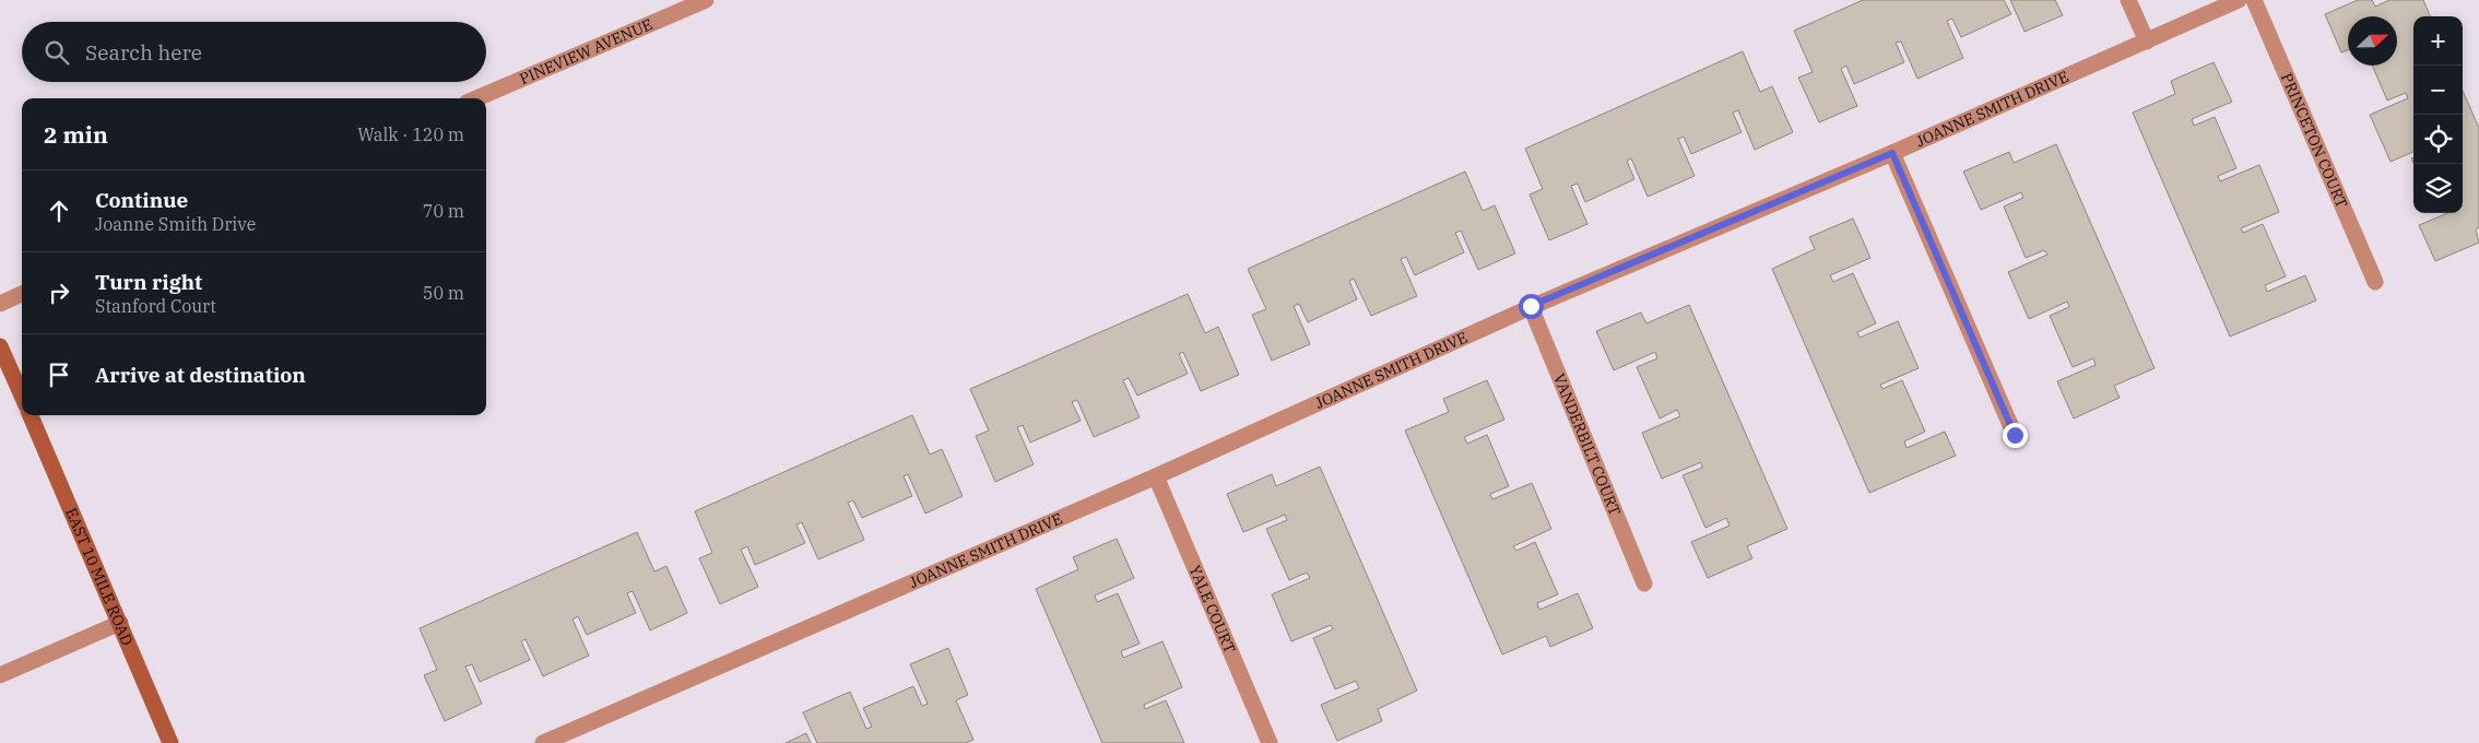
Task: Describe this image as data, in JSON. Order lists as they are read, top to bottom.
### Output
{
  "streets": {
    "main road": ["EAST 10 MILE ROAD"],
    "street": [
      "PINEVIEW AVENUE",
      "JOANNE SMITH DRIVE",
      "PRINCETON COURT",
      "VANDERBILT COURT",
      "YALE COURT"
    ]
  },
  "crossings": [
    ["JOANNE SMITH DRIVE", "VANDERBILT COURT"],
    ["JOANNE SMITH DRIVE", "YALE COURT"]
  ],
  "north": "right",
  "page": {
    "map_buttons": ["+", "−"],
    "search": "Search here",
    "heading": ["2 min", "Walk · 120 m"],
    "list": [
      ["Continue", "Joanne Smith Drive", "70 m"],
      ["Turn right", "Stanford Court", "50 m"],
      "Arrive at destination"
    ]
  }
}
